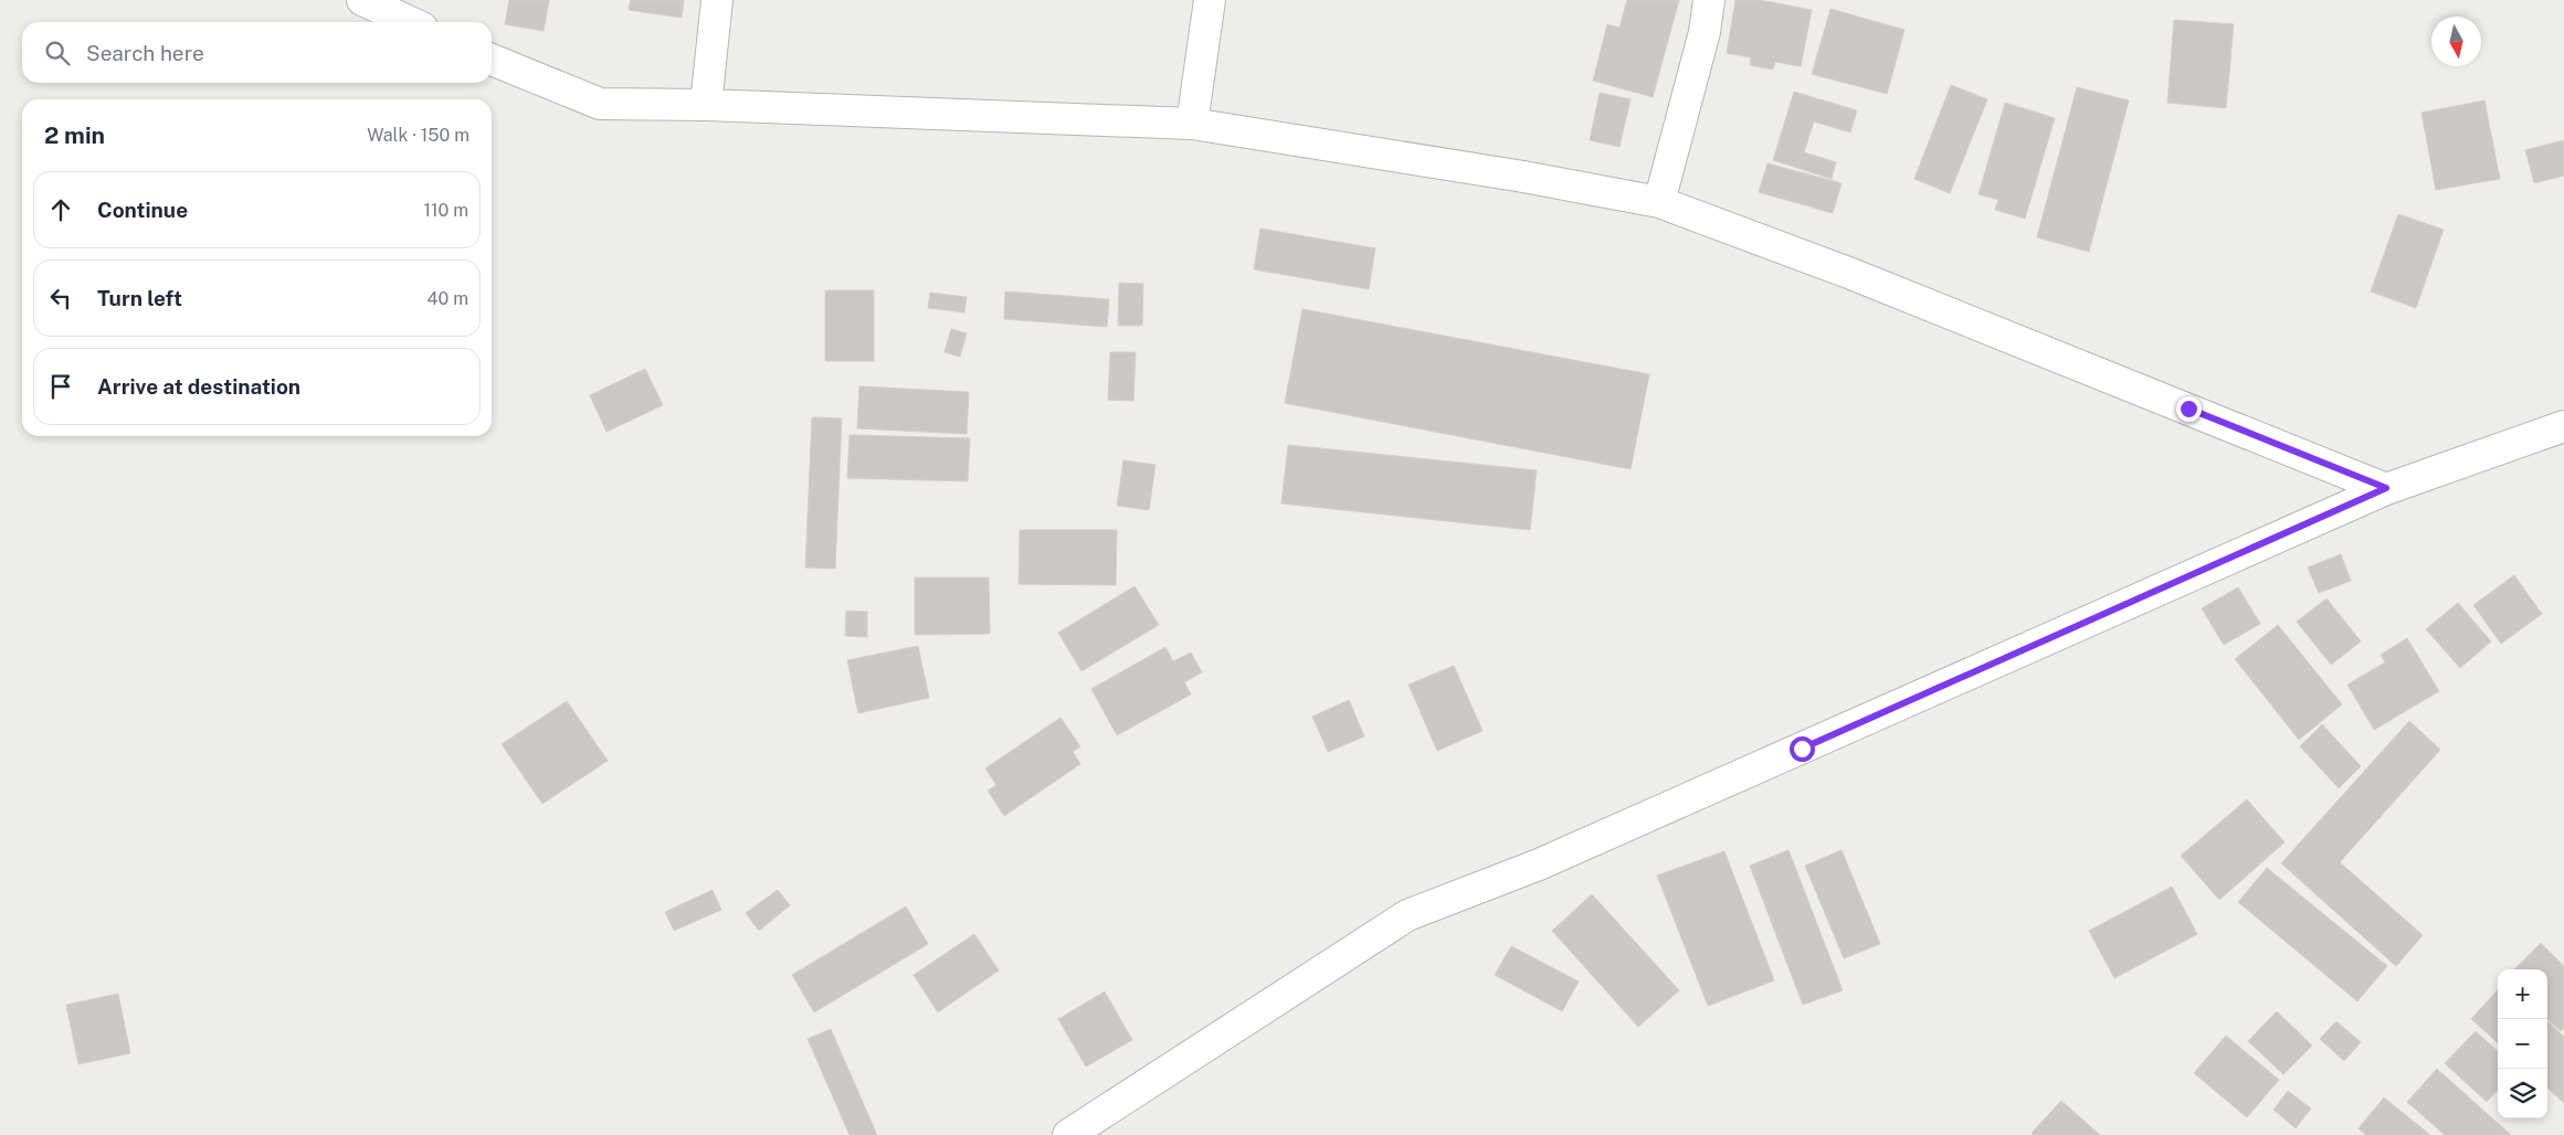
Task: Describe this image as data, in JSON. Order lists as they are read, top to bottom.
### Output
{
  "north": "bottom",
  "page": {
    "search": "Search here",
    "heading": ["2 min", "Walk · 150 m"],
    "list": [
      ["Continue", "110 m"],
      ["Turn left", "40 m"],
      "Arrive at destination"
    ],
    "map_buttons": ["+", "−"]
  }
}
